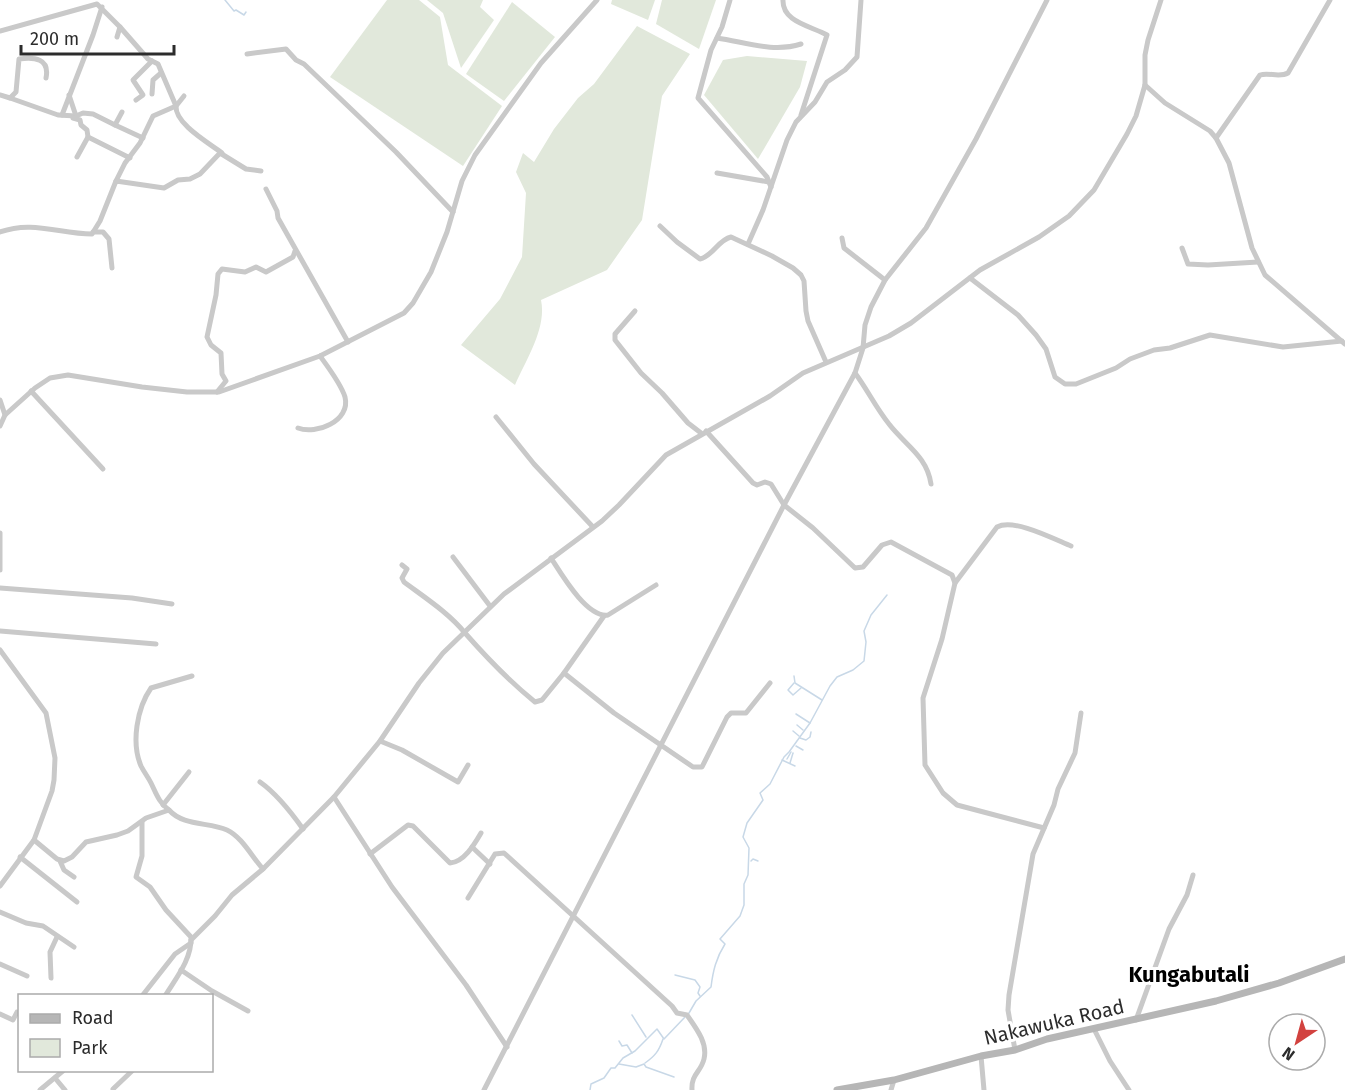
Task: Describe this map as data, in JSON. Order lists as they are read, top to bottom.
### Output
{
  "streets": {
    "main road": ["Nakawuka Road"]
  },
  "districts": ["Kungabutali"],
  "legend": ["Road", "Park"],
  "scale_bar": "200 m",
  "north": "bottom left"
}
